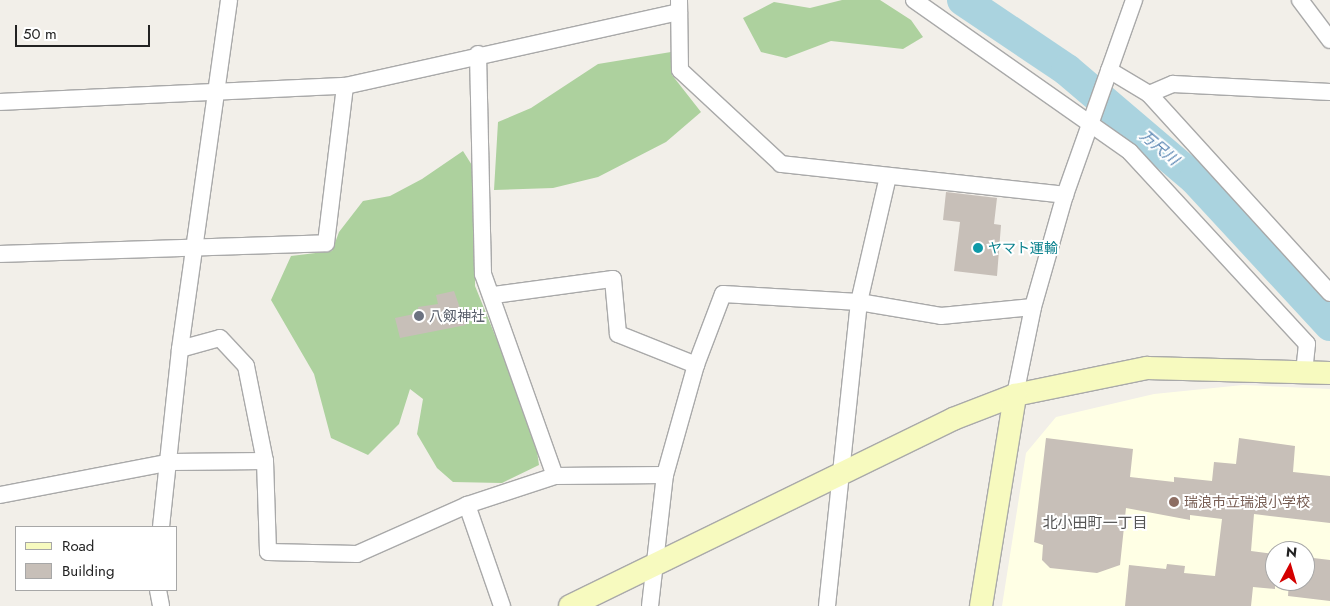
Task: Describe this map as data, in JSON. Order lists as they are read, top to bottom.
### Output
{
  "districts": ["北小田町一丁目"],
  "water": ["万尺川"],
  "places": ["ヤマト運輸", "八剱神社", "瑞浪市立瑞浪小学校"],
  "legend": ["Road", "Building"],
  "scale_bar": "50 m",
  "north": "top"
}
